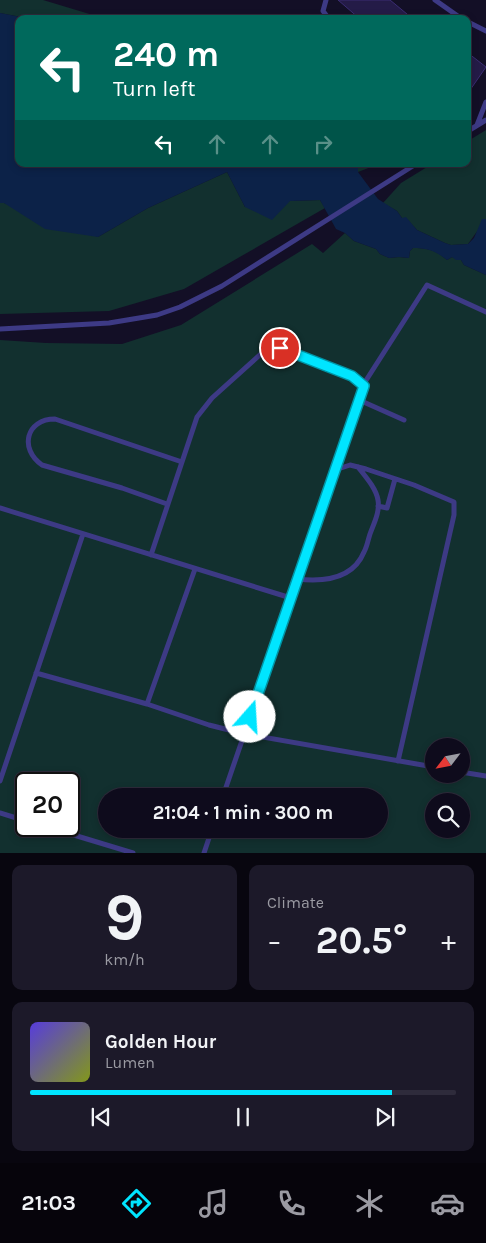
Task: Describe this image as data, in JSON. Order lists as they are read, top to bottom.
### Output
{
  "north": "bottom left",
  "page": {
    "turn": ["240 m", "Turn left"],
    "limit": "20",
    "trip": "21:04 · 1 min · 300 m",
    "tile": [
      ["9", "km/h"],
      "Climate"
    ],
    "heat": ["−", "20.5°", "+"],
    "song": ["Golden Hour", "Lumen"],
    "tabs": "21:03"
  }
}
